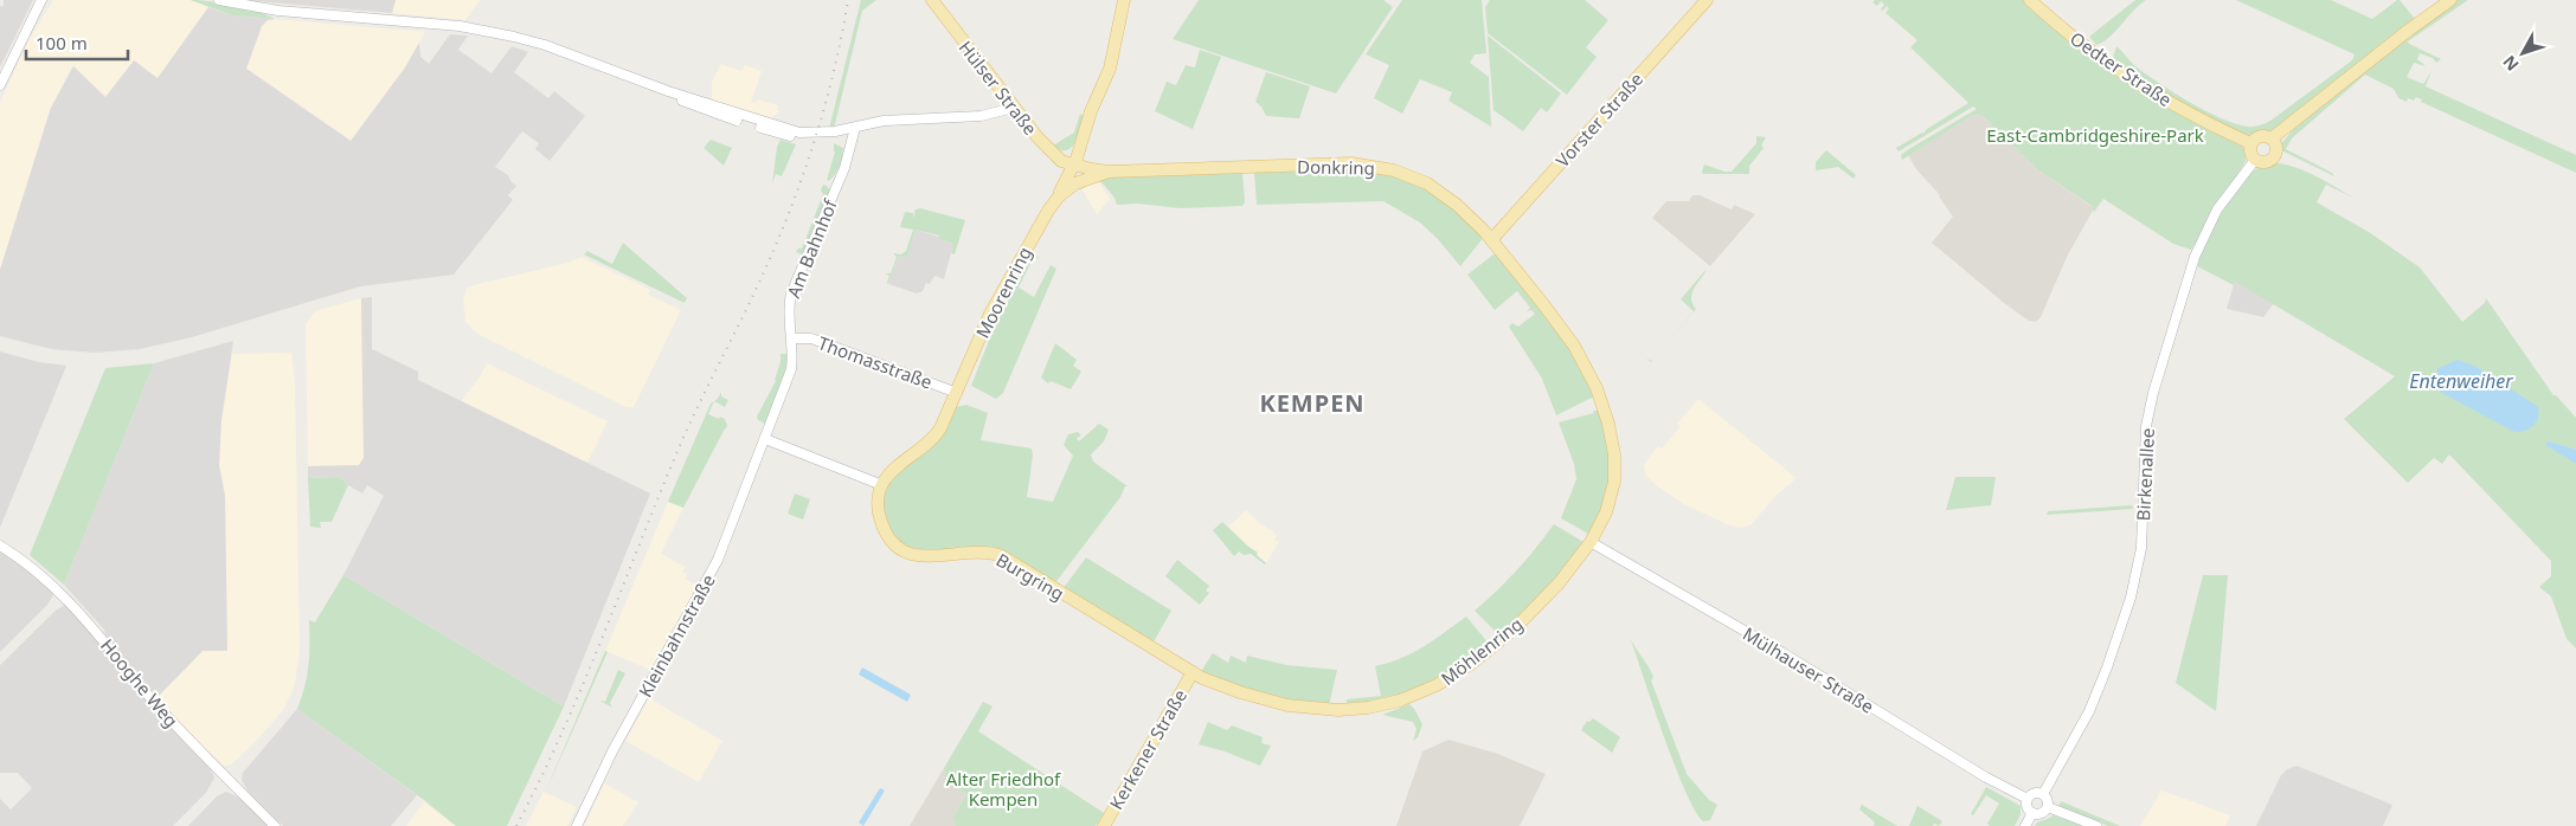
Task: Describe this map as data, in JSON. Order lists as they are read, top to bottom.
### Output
{
  "streets": {
    "main road": [
      "Oedter Straße",
      "Hülser Straße",
      "Vorster Straße",
      "Donkring",
      "Moorenring",
      "Burgring",
      "Möhlenring",
      "Kerkener Straße"
    ],
    "street": [
      "Am Bahnhof",
      "Thomasstraße",
      "Birkenallee",
      "Kleinbahnstraße",
      "Mülhauser Straße",
      "Hooghe Weg"
    ]
  },
  "crossings": [
    ["Oedter Straße", "Birkenallee"],
    ["Hülser Straße", "Donkring"],
    ["Vorster Straße", "Donkring"],
    ["Donkring", "Moorenring"],
    ["Donkring", "Möhlenring"],
    ["Donkring", "Mülhauser Straße"],
    ["Am Bahnhof", "Thomasstraße"],
    ["Am Bahnhof", "Kleinbahnstraße"],
    ["Moorenring", "Thomasstraße"],
    ["Birkenallee", "Mülhauser Straße"],
    ["Burgring", "Möhlenring"],
    ["Burgring", "Kerkener Straße"],
    ["Möhlenring", "Mülhauser Straße"],
    ["Möhlenring", "Kerkener Straße"]
  ],
  "districts": ["KEMPEN"],
  "water": ["Entenweiher"],
  "parks": ["East-Cambridgeshire-Park", "Alter Friedhof Kempen"],
  "scale_bar": "100 m",
  "north": "bottom left"
}
